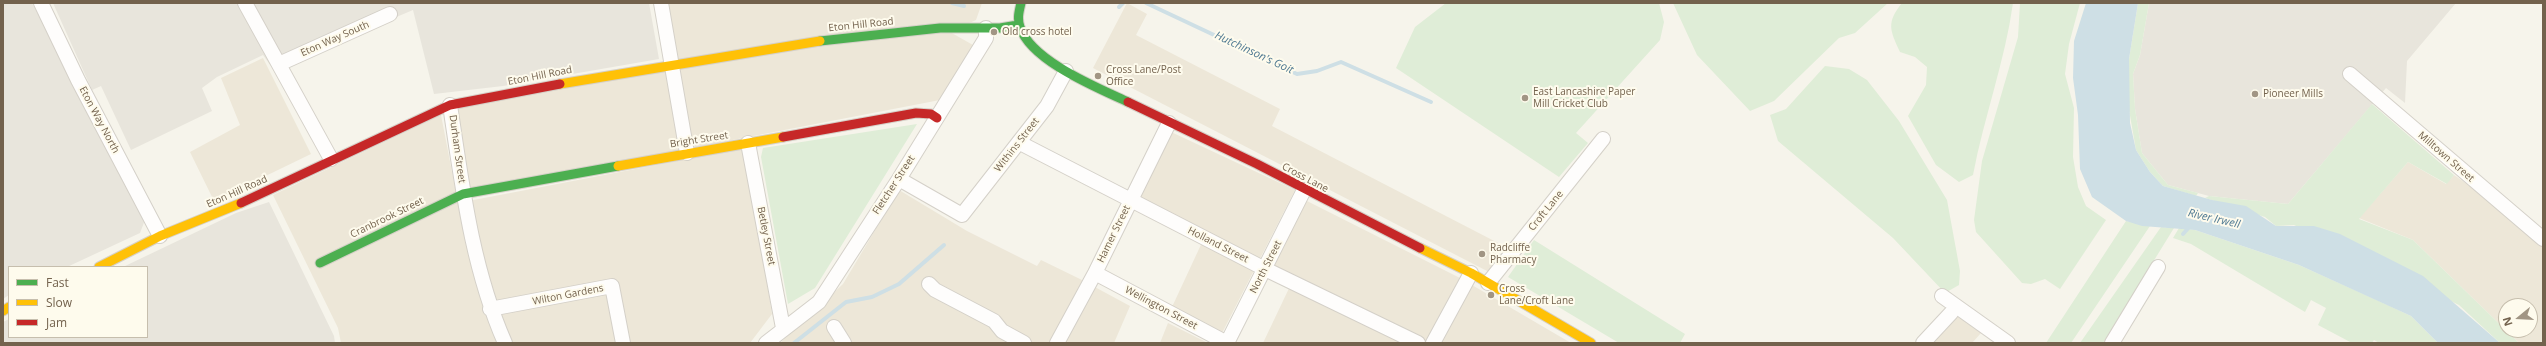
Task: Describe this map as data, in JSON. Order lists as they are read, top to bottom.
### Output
{
  "streets": {
    "street": [
      "Eton Hill Road",
      "Eton Way South",
      "Eton Way North",
      "Bright Street",
      "Withins Street",
      "Durham Street",
      "Milltown Street",
      "Cross Lane",
      "Fletcher Street",
      "Croft Lane",
      "Cranbrook Street",
      "Hamer Street",
      "Betley Street",
      "Holland Street",
      "North Street",
      "Wilton Gardens",
      "Wellington Street"
    ]
  },
  "crossings": [
    ["Eton Hill Road", "Eton Way North"],
    ["Eton Hill Road", "Durham Street"],
    ["Eton Hill Road", "Cross Lane"],
    ["Eton Hill Road", "Fletcher Street"],
    ["Bright Street", "Durham Street"],
    ["Bright Street", "Fletcher Street"],
    ["Bright Street", "Cranbrook Street"],
    ["Bright Street", "Betley Street"],
    ["Withins Street", "Cross Lane"],
    ["Withins Street", "Fletcher Street"],
    ["Withins Street", "Holland Street"],
    ["Durham Street", "Cranbrook Street"],
    ["Cross Lane", "Croft Lane"],
    ["Cross Lane", "Hamer Street"],
    ["Cross Lane", "North Street"],
    ["Fletcher Street", "Betley Street"],
    ["Hamer Street", "Holland Street"],
    ["Hamer Street", "Wellington Street"],
    ["Holland Street", "North Street"],
    ["North Street", "Wellington Street"]
  ],
  "water": ["Hutchinson's Goit", "River Irwell"],
  "places": [
    "Old cross hotel",
    "Cross Lane/Post Office",
    "Pioneer Mills",
    "East Lancashire Paper Mill Cricket Club",
    "Radcliffe Pharmacy",
    "Cross Lane/Croft Lane"
  ],
  "legend": ["Fast", "Slow", "Jam"],
  "north": "left"
}
